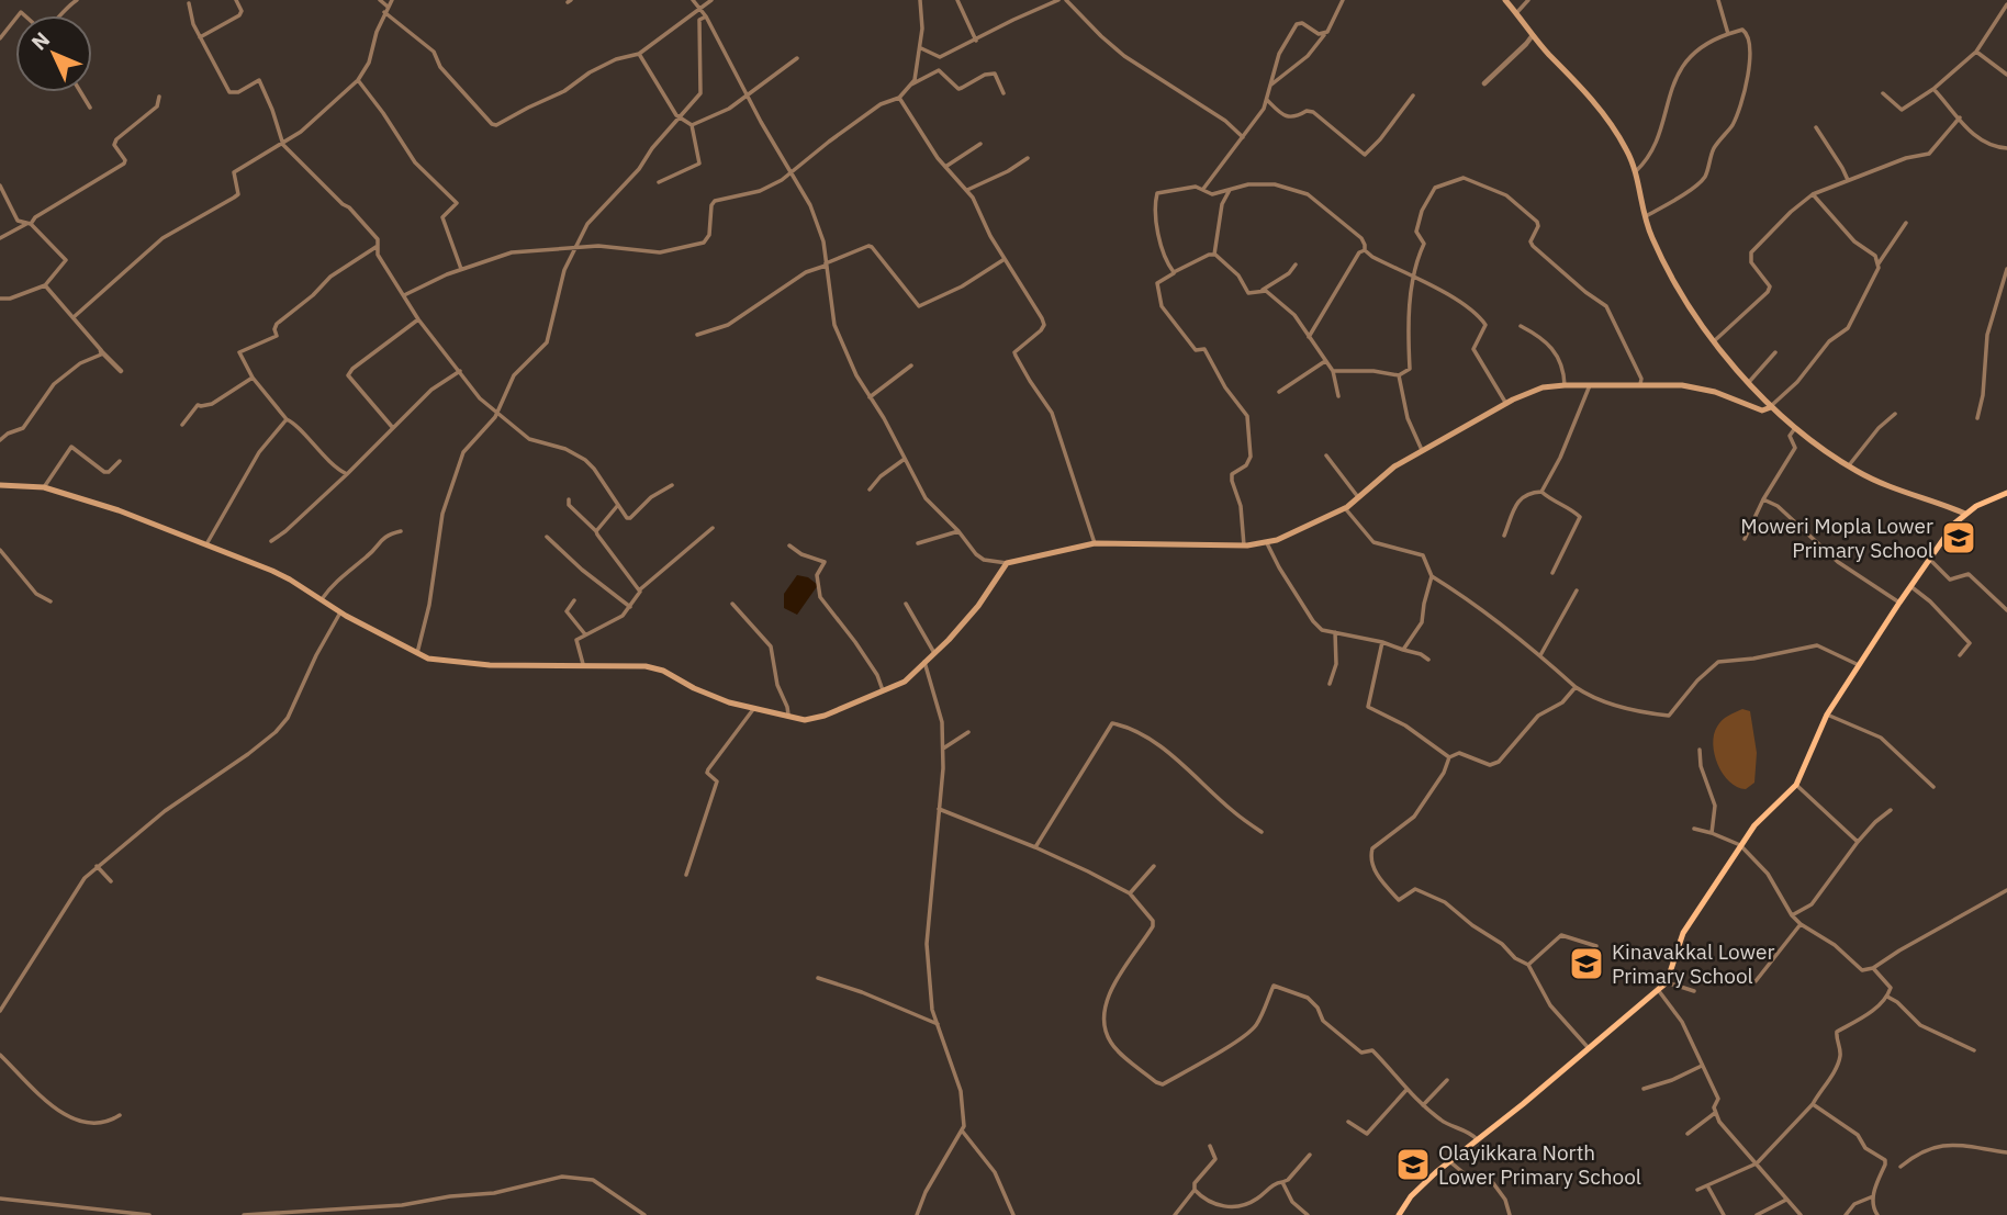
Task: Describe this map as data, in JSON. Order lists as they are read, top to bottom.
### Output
{
  "places": {
    "school or university": ["Moweri Mopla Lower Primary School", "Kinavakkal Lower Primary School", "Olayikkara North Lower Primary School"]
  },
  "north": "top left"
}
